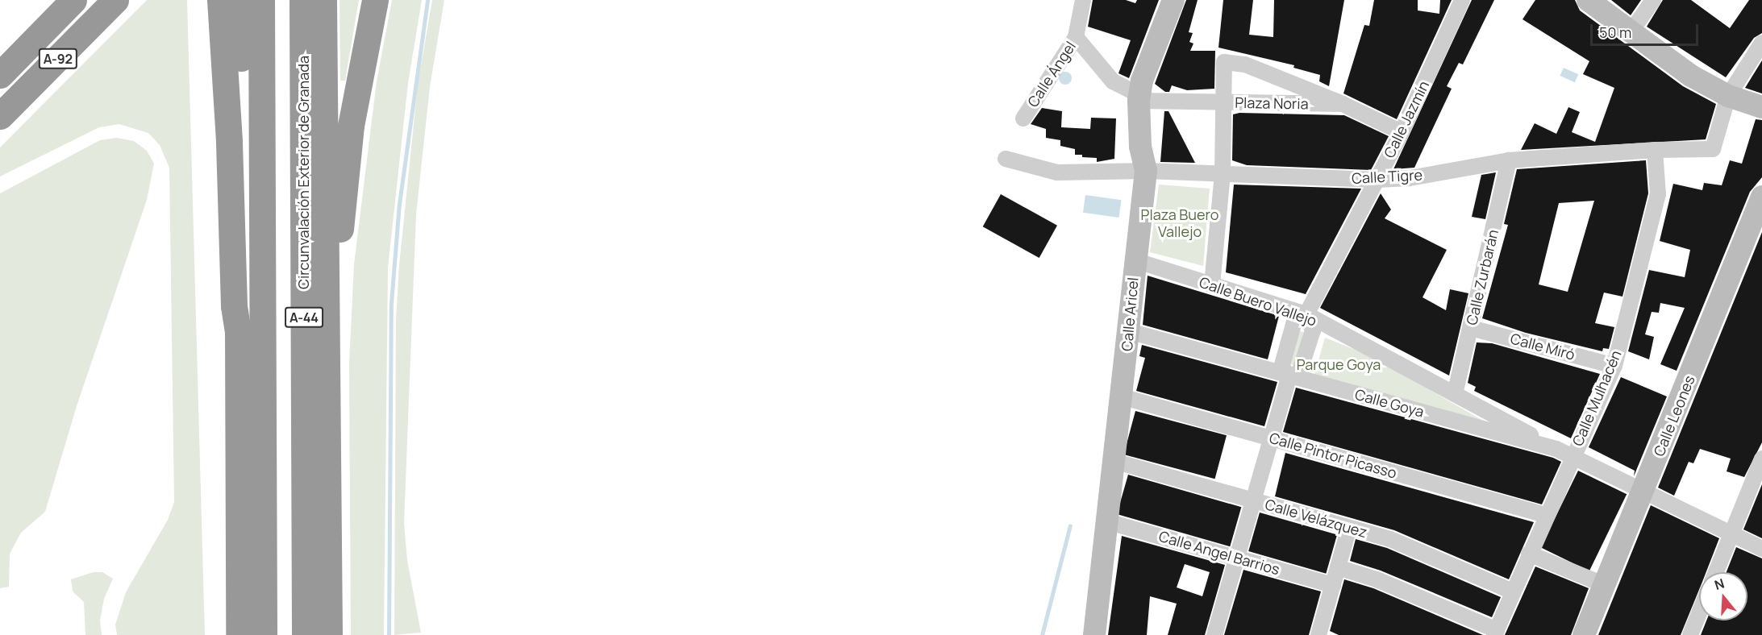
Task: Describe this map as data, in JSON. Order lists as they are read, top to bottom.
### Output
{
  "streets": {
    "highway": ["A-92", "Circunvalación Exterior de Granada", "A-44"],
    "street": [
      "Calle Ángel",
      "Plaza Noria",
      "Calle Jazmín",
      "Calle Tigre",
      "Calle Zurbarán",
      "Calle Buero Vallejo",
      "Calle Aricel",
      "Calle Miró",
      "Calle Mulhacén",
      "Calle Goya",
      "Calle Leones",
      "Calle Pintor Picasso",
      "Calle Velázquez",
      "Calle Angel Barrios"
    ]
  },
  "crossings": [
    ["Plaza Noria", "Calle Jazmín"],
    ["Calle Jazmín", "Calle Tigre"],
    ["Calle Jazmín", "Calle Buero Vallejo"],
    ["Calle Tigre", "Calle Zurbarán"],
    ["Calle Tigre", "Calle Aricel"],
    ["Calle Tigre", "Calle Mulhacén"],
    ["Calle Zurbarán", "Calle Buero Vallejo"],
    ["Calle Zurbarán", "Calle Miró"],
    ["Calle Buero Vallejo", "Calle Aricel"],
    ["Calle Buero Vallejo", "Calle Goya"],
    ["Calle Aricel", "Calle Goya"],
    ["Calle Aricel", "Calle Pintor Picasso"],
    ["Calle Aricel", "Calle Velázquez"],
    ["Calle Aricel", "Calle Angel Barrios"],
    ["Calle Miró", "Calle Mulhacén"],
    ["Calle Mulhacén", "Calle Goya"],
    ["Calle Mulhacén", "Calle Pintor Picasso"],
    ["Calle Mulhacén", "Calle Velázquez"],
    ["Calle Goya", "Calle Leones"]
  ],
  "parks": ["Plaza Buero Vallejo", "Parque Goya"],
  "scale_bar": "50 m",
  "north": "top"
}
